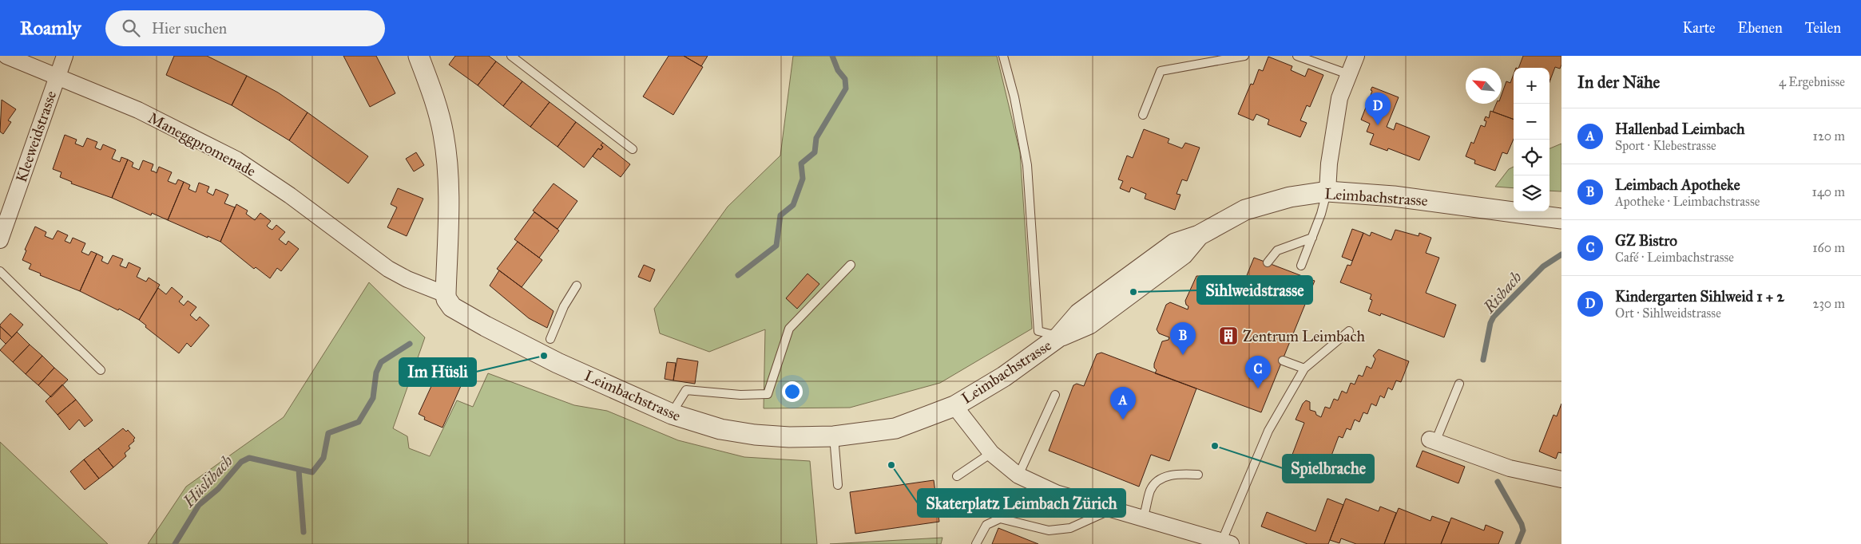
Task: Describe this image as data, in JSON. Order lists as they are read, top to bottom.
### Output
{
  "streets": {
    "street": ["Kleeweidstrasse", "Maneggpromenade", "Leimbachstrasse"]
  },
  "crossings": [
    ["Kleeweidstrasse", "Maneggpromenade"],
    ["Maneggpromenade", "Leimbachstrasse"]
  ],
  "water": ["Risbach", "Hüslibach"],
  "places": {
    "other": [
      "Sihlweidstrasse",
      "Im Hüsli",
      "Spielbrache",
      "Skaterplatz Leimbach Zürich"
    ],
    "building": ["Zentrum Leimbach"]
  },
  "north": "top left",
  "page": {
    "header": "Roamly",
    "search": "Hier suchen",
    "nav": ["Karte", "Ebenen", "Teilen"],
    "heading": ["In der Nähe", "4 Ergebnisse"],
    "map_buttons": ["+", "−"],
    "pins": [
      "D",
      "B",
      "C",
      "A"
    ],
    "list": [
      {
        "mark": "A",
        "name": "Hallenbad Leimbach",
        "note": "Sport · Klebestrasse",
        "value": "120 m"
      },
      {
        "mark": "B",
        "name": "Leimbach Apotheke",
        "note": "Apotheke · Leimbachstrasse",
        "value": "140 m"
      },
      {
        "mark": "C",
        "name": "GZ Bistro",
        "note": "Café · Leimbachstrasse",
        "value": "160 m"
      },
      {
        "mark": "D",
        "name": "Kindergarten Sihlweid 1 + 2",
        "note": "Ort · Sihlweidstrasse",
        "value": "230 m"
      }
    ]
  }
}
